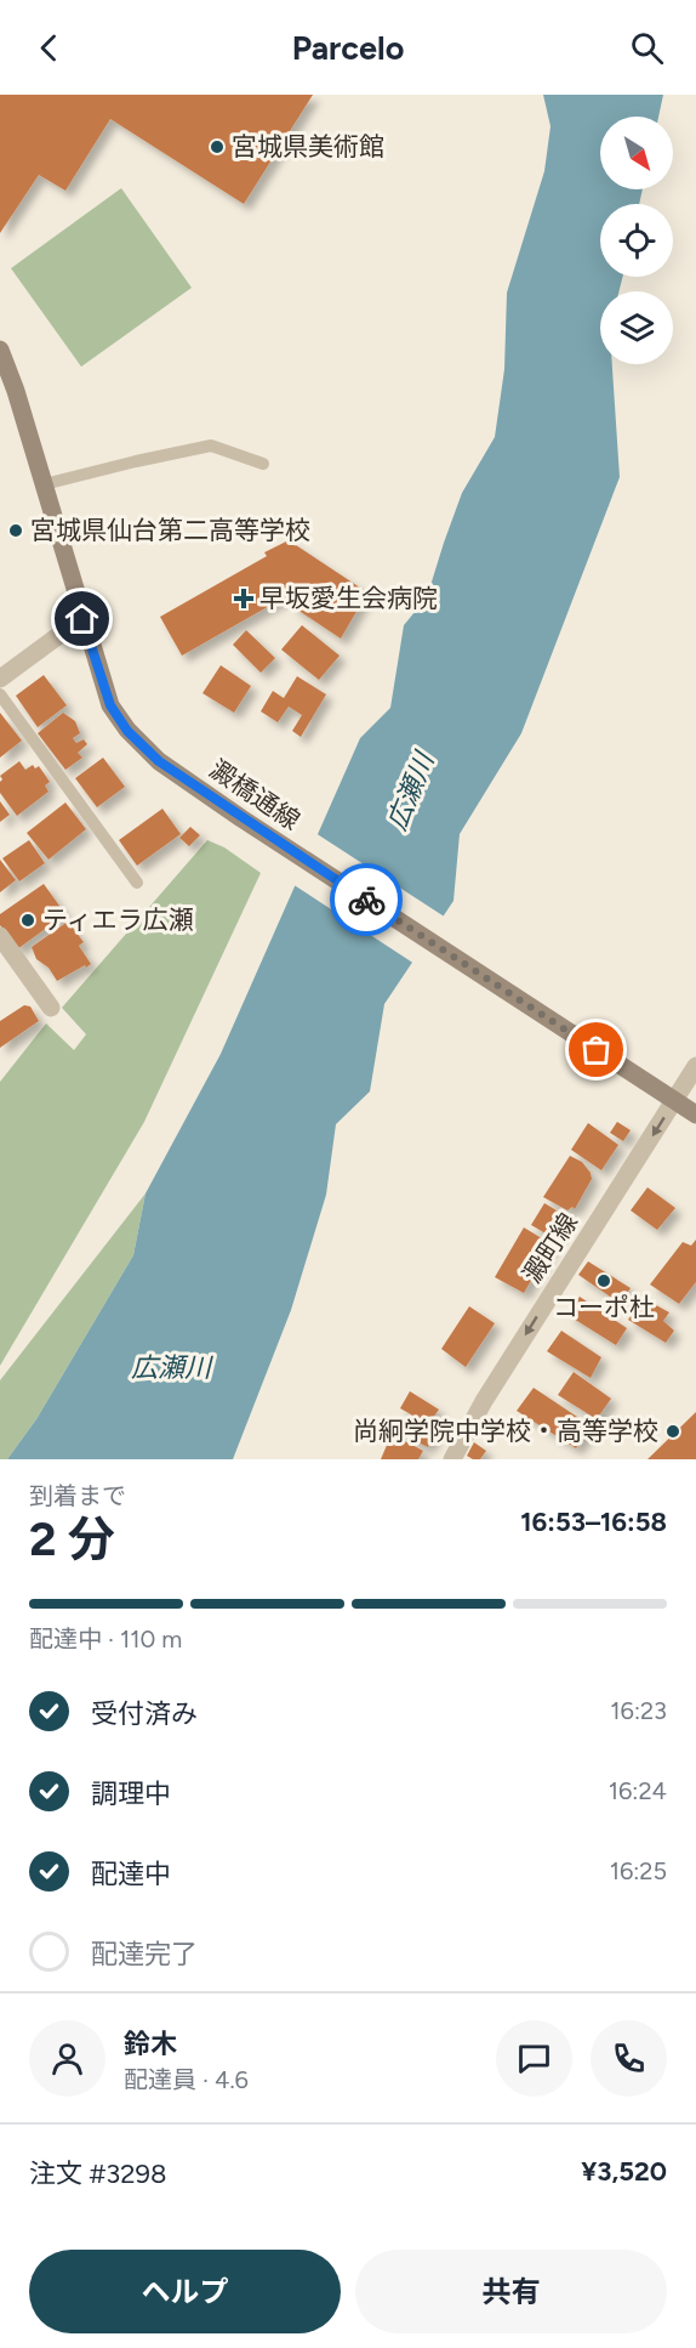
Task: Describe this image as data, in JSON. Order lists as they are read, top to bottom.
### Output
{
  "streets": {
    "street": ["澱橋通線", "澱町線"]
  },
  "one_way": ["澱町線"],
  "water": ["広瀬川"],
  "places": {
    "other": [
      "宮城県美術館",
      "宮城県仙台第二高等学校",
      "ティエラ広瀬",
      "コーポ杜",
      "尚絅学院中学校・高等学校"
    ],
    "health": ["早坂愛生会病院"]
  },
  "north": "bottom right",
  "page": {
    "header": "Parcelo",
    "heading": ["2 分", "到着まで", "16:53–16:58"],
    "panel": [
      "鈴木",
      "配達員 · 4.6",
      "注文 #3298",
      "¥3,520"
    ],
    "bar": "配達中 · 110 m",
    "list": [
      ["受付済み", "16:23"],
      ["調理中", "16:24"],
      ["配達中", "16:25"],
      "配達完了"
    ],
    "buttons": ["ヘルプ", "共有"]
  }
}
